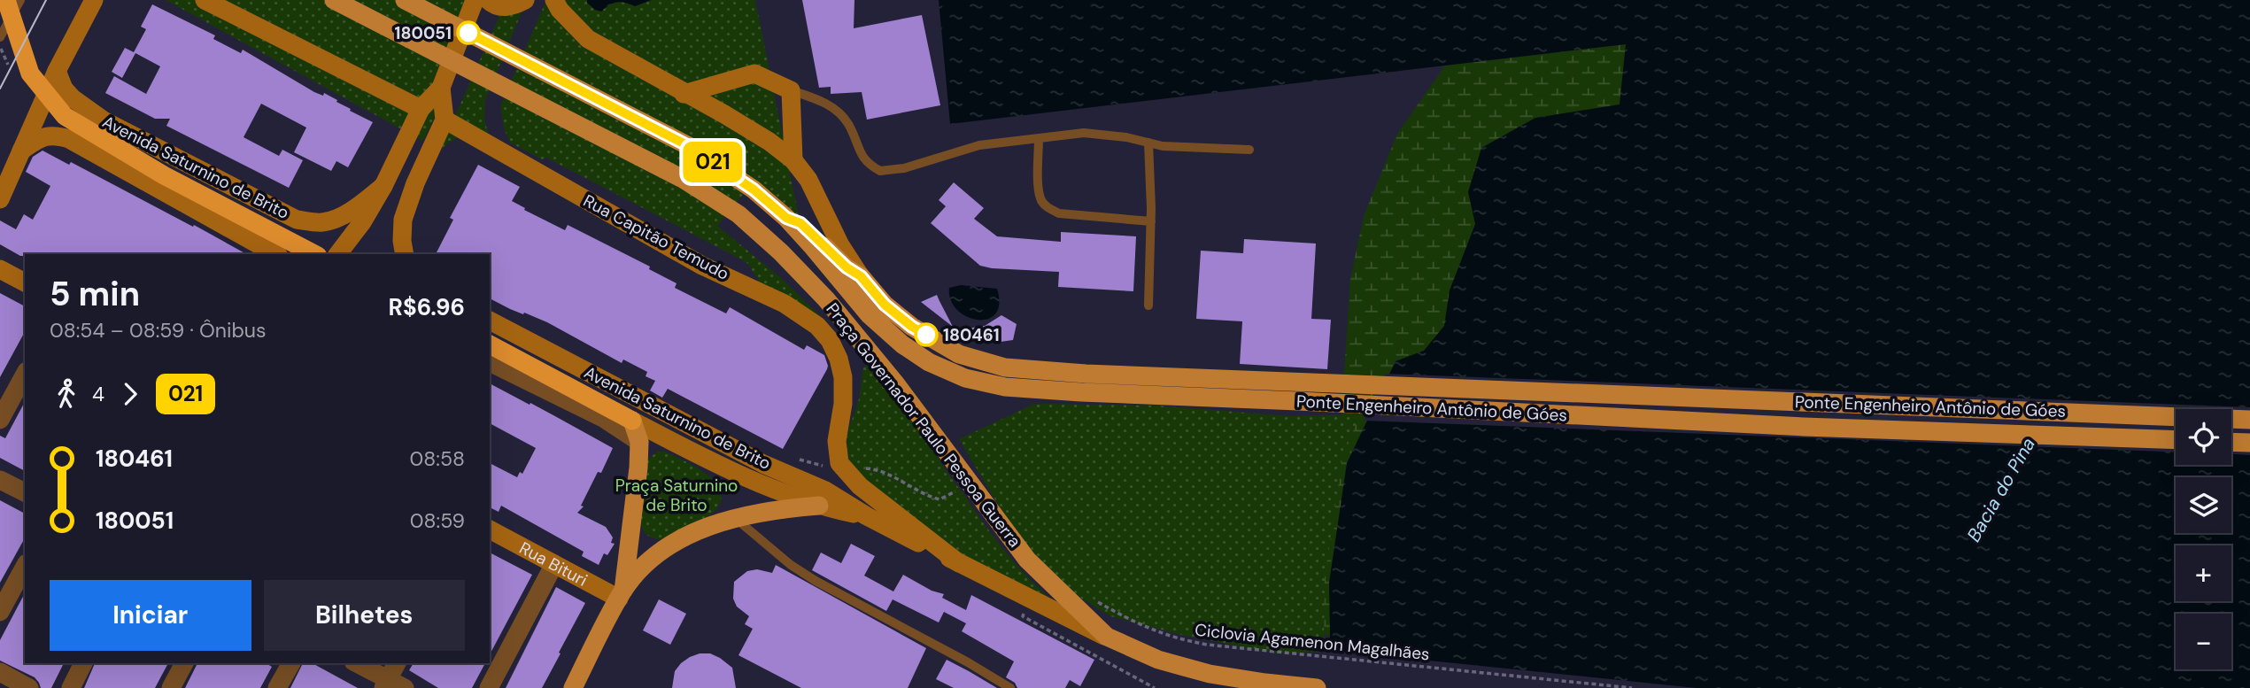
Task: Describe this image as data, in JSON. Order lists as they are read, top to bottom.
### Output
{
  "streets": {
    "main road": [
      "Avenida Saturnino de Brito",
      "Rua Capitão Temudo",
      "Ponte Engenheiro Antônio de Góes",
      "Praça Governador Paulo Pessoa Guerra",
      "Rua Bituri"
    ],
    "path": ["Ciclovia Agamenon Magalhães"]
  },
  "crossings": [
    ["Avenida Saturnino de Brito", "Rua Capitão Temudo"],
    ["Avenida Saturnino de Brito", "Praça Governador Paulo Pessoa Guerra"]
  ],
  "water": ["Bacia do Pina"],
  "parks": ["Praça Saturnino de Brito"],
  "places": ["180051", "180461"],
  "lines": ["bus line 021"],
  "page": {
    "on_map": "021",
    "heading": ["5 min", "08:54 – 08:59 · Ônibus", "R$6.96"],
    "legs": ["4", "021"],
    "map_buttons": ["+", "−"],
    "list": [
      {
        "name": "180461",
        "value": "08:58"
      },
      {
        "name": "180051",
        "value": "08:59"
      }
    ],
    "buttons": ["Iniciar", "Bilhetes"]
  }
}
